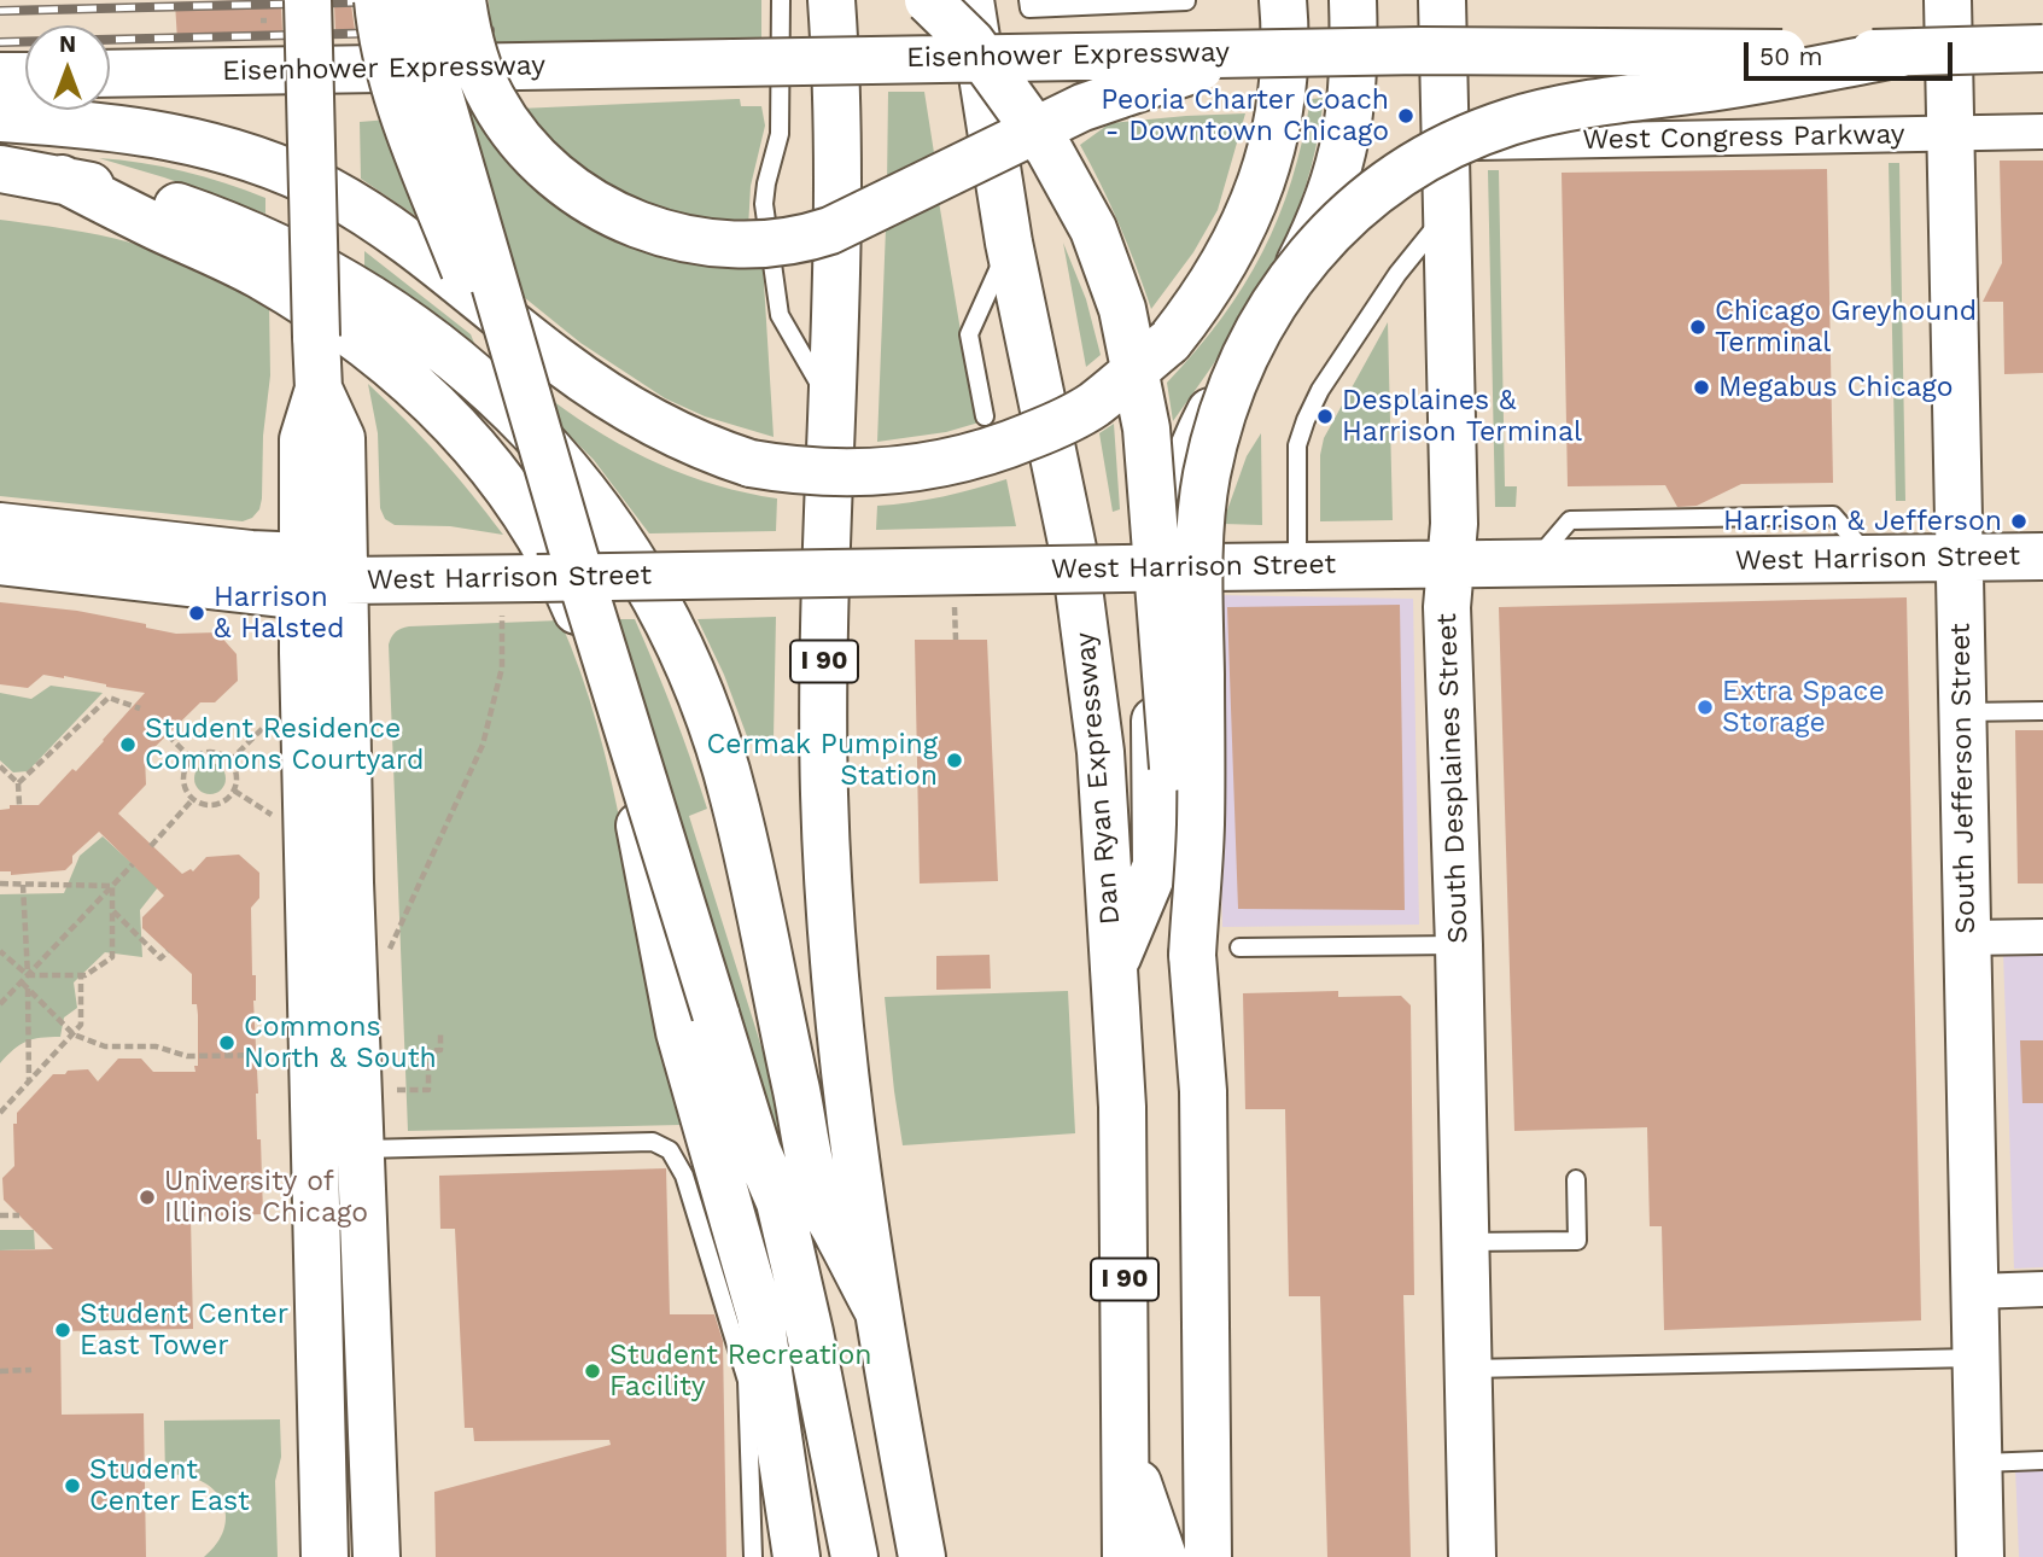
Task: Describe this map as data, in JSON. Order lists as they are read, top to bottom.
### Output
{
  "streets": {
    "main road": [
      "Eisenhower Expressway",
      "West Harrison Street",
      "I 90",
      "Dan Ryan Expressway",
      "South Desplaines Street",
      "South Jefferson Street"
    ],
    "street": ["West Congress Parkway"]
  },
  "crossings": [
    ["West Congress Parkway", "South Desplaines Street"],
    ["West Congress Parkway", "South Jefferson Street"],
    ["West Harrison Street", "South Desplaines Street"],
    ["West Harrison Street", "South Jefferson Street"]
  ],
  "places": [
    "Peoria Charter Coach - Downtown Chicago",
    "Chicago Greyhound Terminal",
    "Megabus Chicago",
    "Desplaines & Harrison Terminal",
    "Harrison & Jefferson",
    "Harrison & Halsted",
    "Extra Space Storage",
    "Student Residence Commons Courtyard",
    "Cermak Pumping Station",
    "Commons North & South",
    "University of Illinois Chicago",
    "Student Center East Tower",
    "Student Recreation Facility",
    "Student Center East"
  ],
  "scale_bar": "50 m",
  "north": "top"
}
